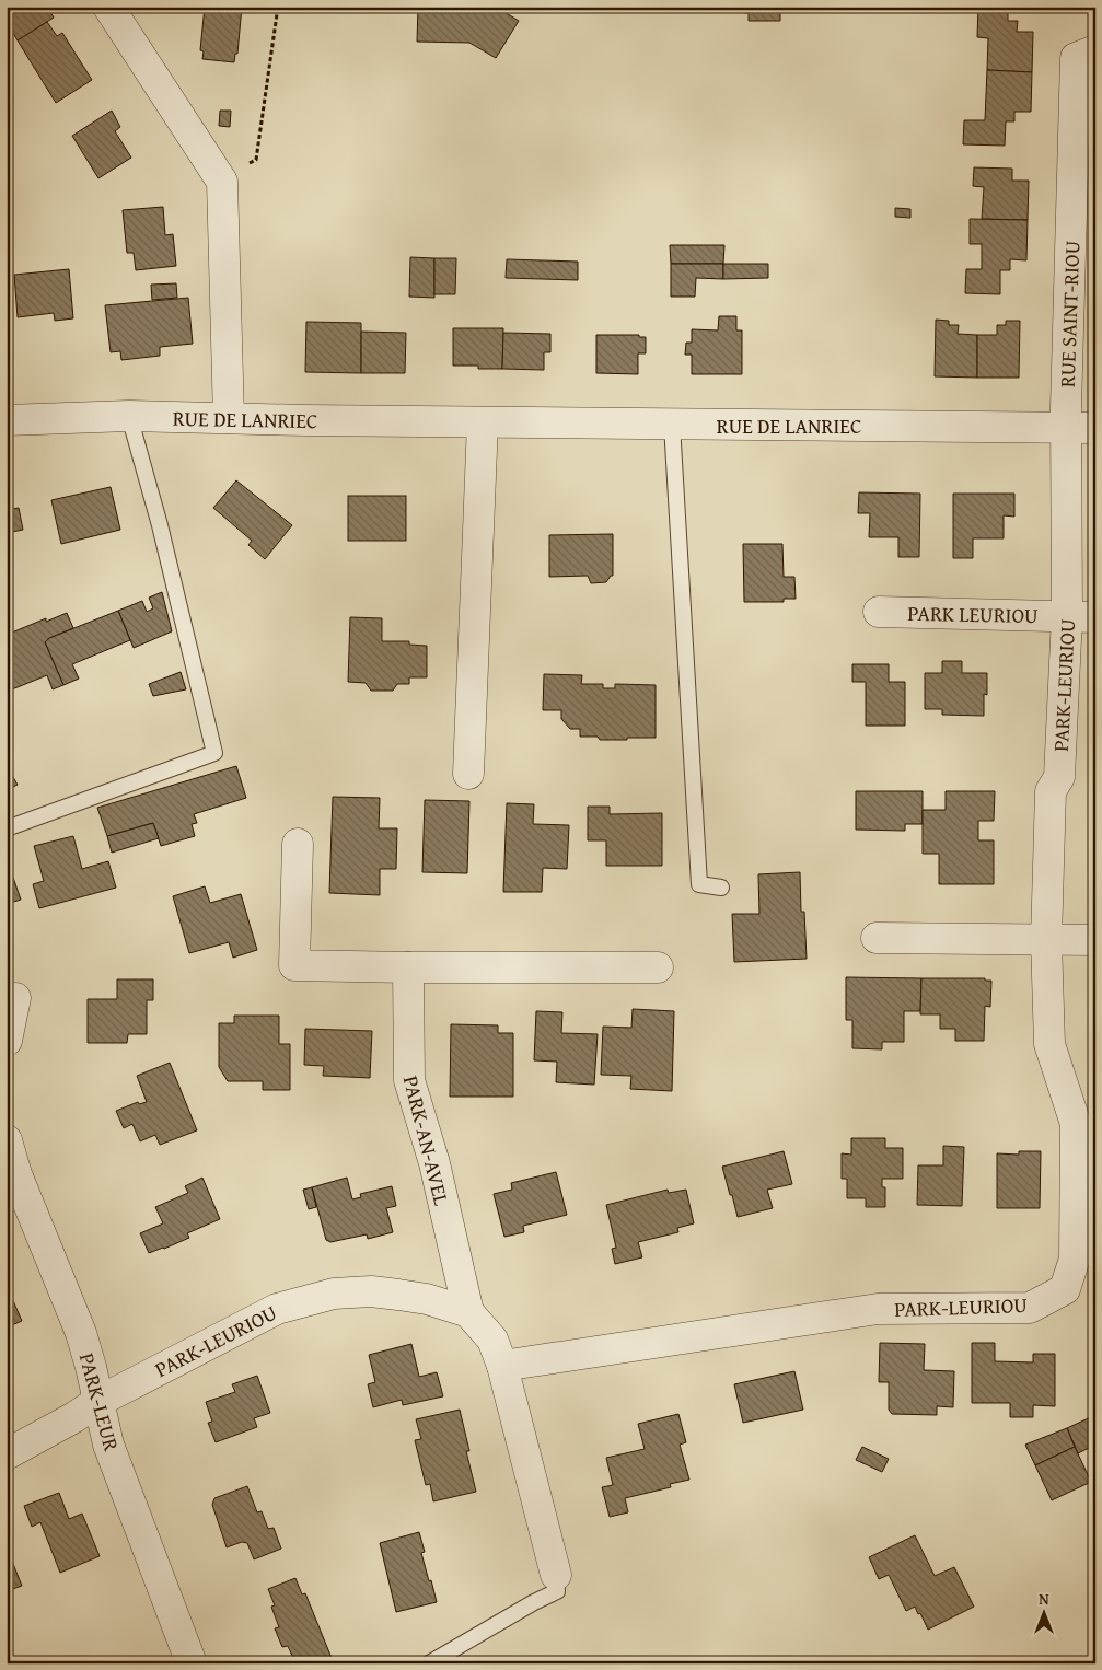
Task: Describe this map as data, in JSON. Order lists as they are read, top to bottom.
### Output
{
  "streets": {
    "street": [
      "RUE SAINT-RIOU",
      "RUE DE LANRIEC",
      "PARK LEURIOU",
      "PARK-LEURIOU",
      "PARK-AN-AVEL",
      "PARK-LEUR"
    ]
  },
  "crossings": [
    ["RUE SAINT-RIOU", "RUE DE LANRIEC"],
    ["RUE SAINT-RIOU", "PARK-LEURIOU"],
    ["RUE DE LANRIEC", "PARK-LEURIOU"],
    ["PARK LEURIOU", "PARK-LEURIOU"],
    ["PARK-LEURIOU", "PARK-AN-AVEL"],
    ["PARK-LEURIOU", "PARK-LEUR"]
  ],
  "north": "top"
}
